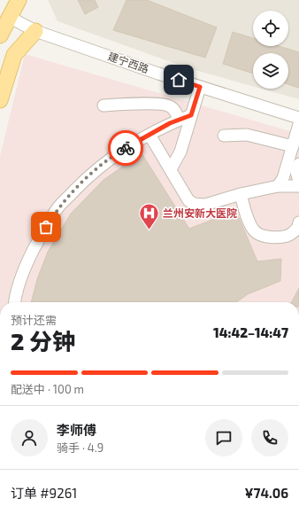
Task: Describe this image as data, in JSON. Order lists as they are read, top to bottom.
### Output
{
  "streets": {
    "street": ["建宁西路"]
  },
  "places": {
    "hospital": ["兰州安新大医院"]
  },
  "page": {
    "heading": ["2 分钟", "预计还需", "14:42–14:47"],
    "panel": [
      "李师傅",
      "骑手 · 4.9",
      "订单 #9261",
      "¥74.06"
    ],
    "bar": "配送中 · 100 m"
  }
}
